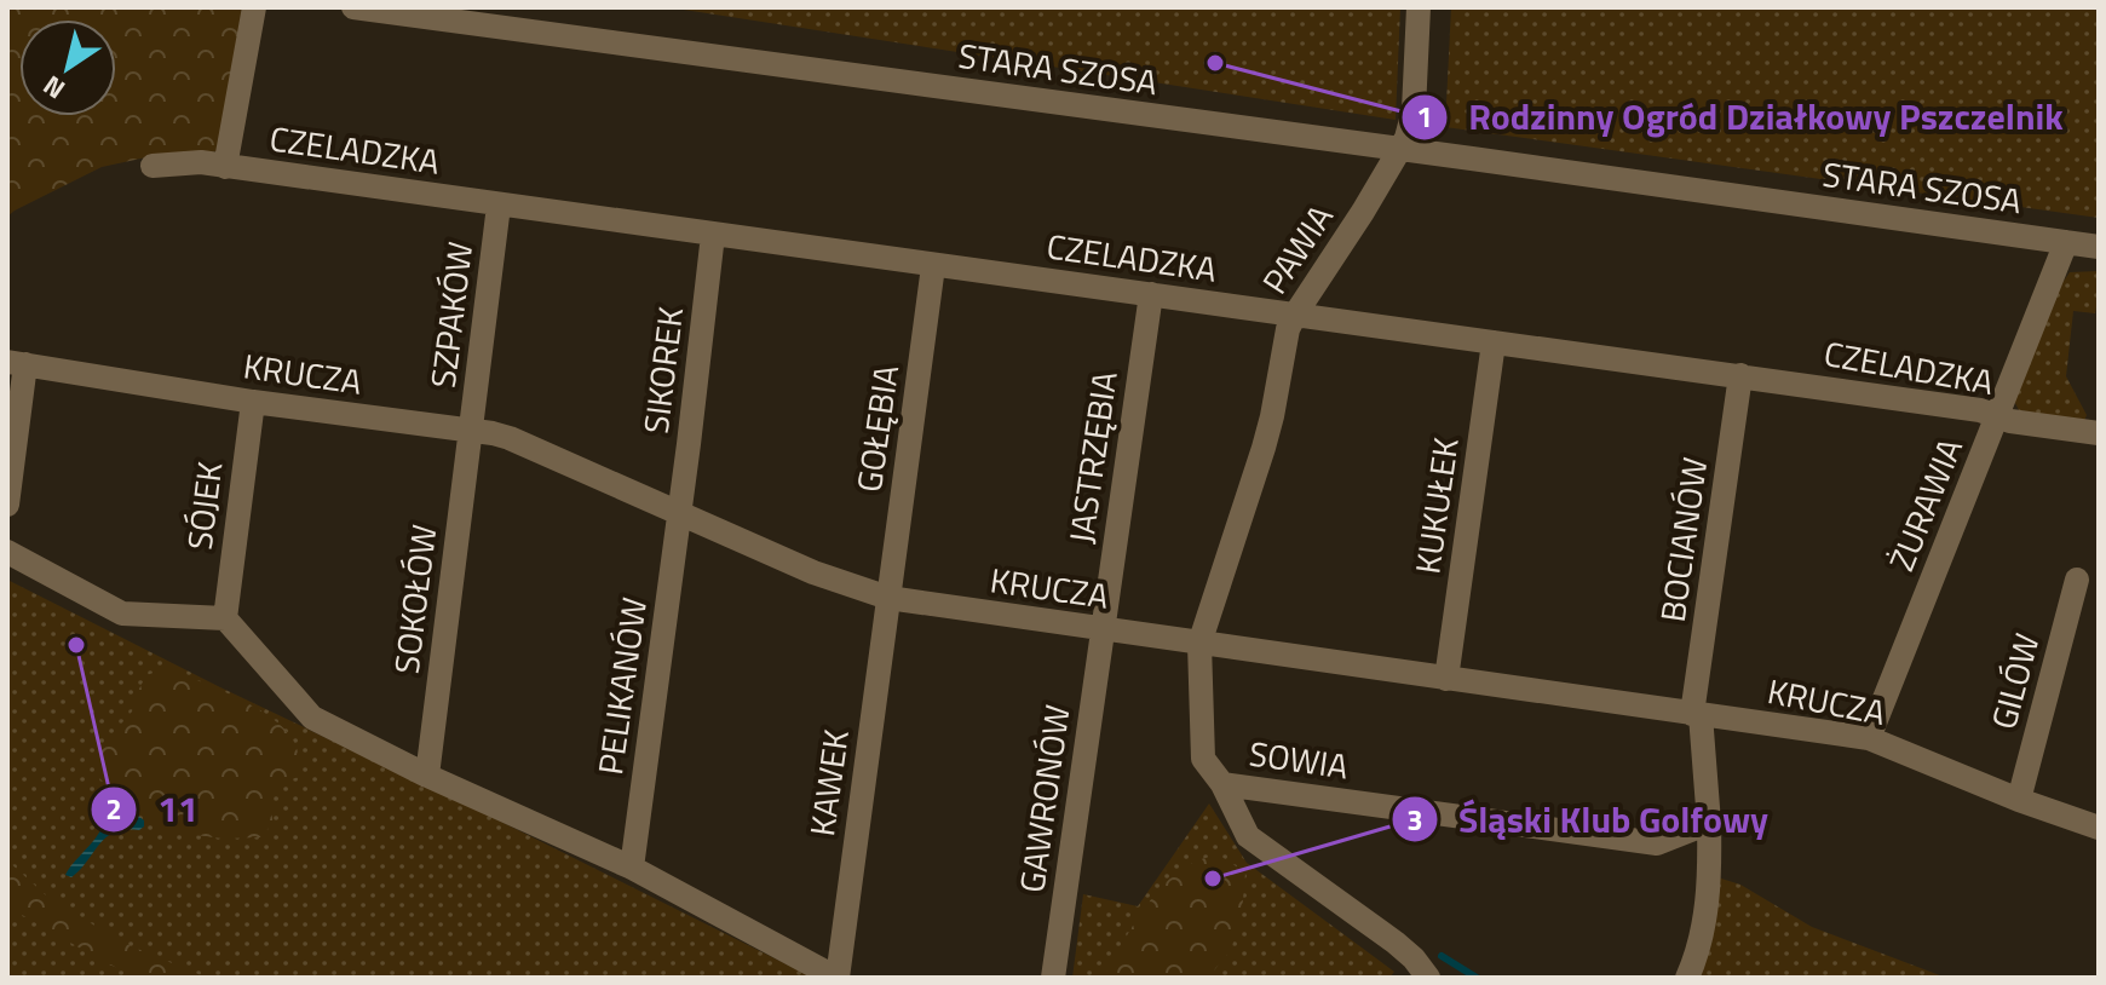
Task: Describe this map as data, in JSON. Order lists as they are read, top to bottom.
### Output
{
  "streets": {
    "street": [
      "STARA SZOSA",
      "CZELADZKA",
      "PAWIA",
      "SZPAKÓW",
      "SIKOREK",
      "KRUCZA",
      "GOŁĘBIA",
      "JASTRZĘBIA",
      "ŻURAWIA",
      "SÓJEK",
      "KUKUŁEK",
      "BOCIANÓW",
      "SOKOŁÓW",
      "GILÓW",
      "PELIKANÓW",
      "SOWIA",
      "KAWEK",
      "GAWRONÓW"
    ]
  },
  "crossings": [
    ["STARA SZOSA", "PAWIA"],
    ["STARA SZOSA", "ŻURAWIA"],
    ["CZELADZKA", "PAWIA"],
    ["CZELADZKA", "SZPAKÓW"],
    ["CZELADZKA", "SIKOREK"],
    ["CZELADZKA", "GOŁĘBIA"],
    ["CZELADZKA", "JASTRZĘBIA"],
    ["CZELADZKA", "ŻURAWIA"],
    ["CZELADZKA", "KUKUŁEK"],
    ["CZELADZKA", "BOCIANÓW"],
    ["PAWIA", "KRUCZA"],
    ["PAWIA", "SOWIA"],
    ["SZPAKÓW", "KRUCZA"],
    ["SZPAKÓW", "SOKOŁÓW"],
    ["SIKOREK", "KRUCZA"],
    ["SIKOREK", "PELIKANÓW"],
    ["KRUCZA", "GOŁĘBIA"],
    ["KRUCZA", "JASTRZĘBIA"],
    ["KRUCZA", "ŻURAWIA"],
    ["KRUCZA", "SÓJEK"],
    ["KRUCZA", "KUKUŁEK"],
    ["KRUCZA", "BOCIANÓW"],
    ["KRUCZA", "SOKOŁÓW"],
    ["KRUCZA", "GILÓW"],
    ["KRUCZA", "PELIKANÓW"],
    ["KRUCZA", "SOWIA"],
    ["KRUCZA", "KAWEK"],
    ["KRUCZA", "GAWRONÓW"],
    ["GOŁĘBIA", "KAWEK"],
    ["JASTRZĘBIA", "GAWRONÓW"]
  ],
  "places": ["Rodzinny Ogród Działkowy Pszczelnik", "11", "Śląski Klub Golfowy"],
  "north": "bottom left"
}
